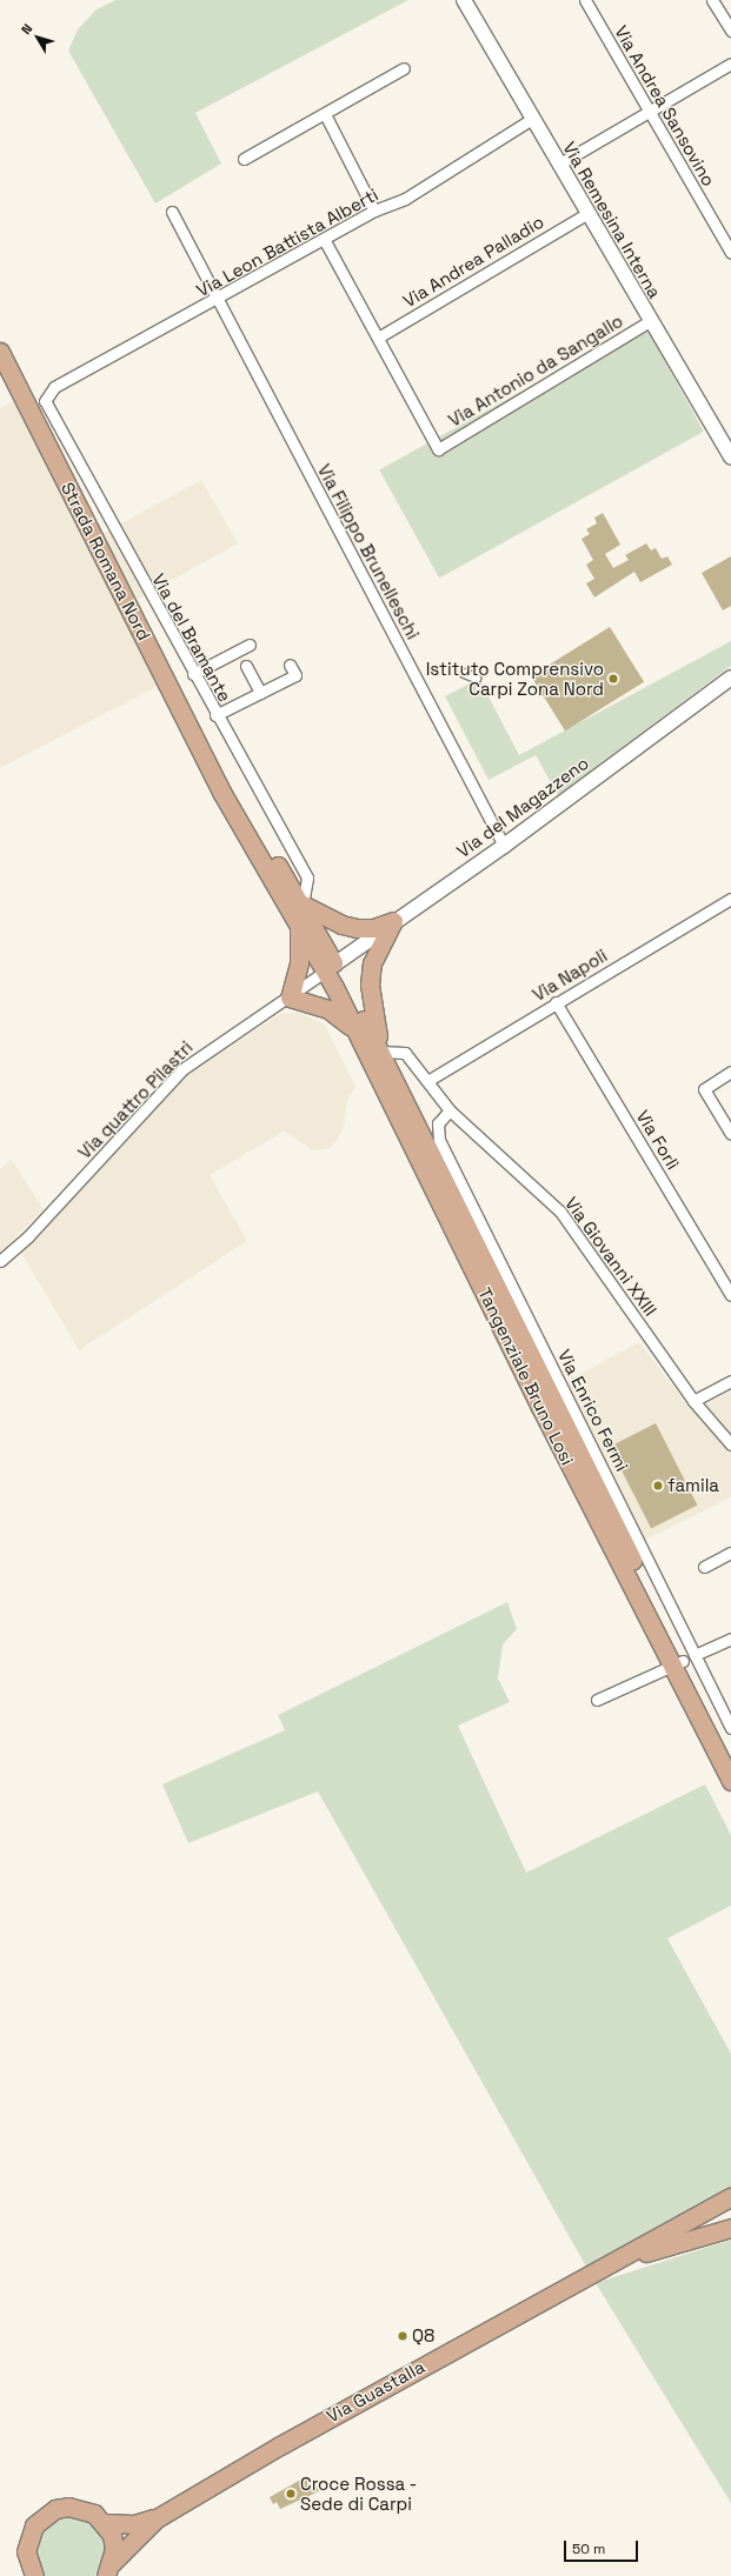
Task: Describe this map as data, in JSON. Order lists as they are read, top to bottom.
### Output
{
  "streets": {
    "main road": ["Strada Romana Nord", "Tangenziale Bruno Losi", "Via Guastalla"],
    "street": [
      "Via Andrea Sansovino",
      "Via Remesina Interna",
      "Via Leon Battista Alberti",
      "Via Andrea Palladio",
      "Via Antonio da Sangallo",
      "Via Filippo Brunelleschi",
      "Via del Bramante",
      "Via del Magazzeno",
      "Via Napoli",
      "Via quattro Pilastri",
      "Via Forlì",
      "Via Giovanni XXIII",
      "Via Enrico Fermi"
    ]
  },
  "crossings": [
    ["Via Remesina Interna", "Via Leon Battista Alberti"],
    ["Via Remesina Interna", "Via Andrea Palladio"],
    ["Via Remesina Interna", "Via Antonio da Sangallo"],
    ["Via Leon Battista Alberti", "Via Filippo Brunelleschi"],
    ["Via Leon Battista Alberti", "Via del Bramante"],
    ["Via Andrea Palladio", "Via Antonio da Sangallo"],
    ["Via Filippo Brunelleschi", "Via del Magazzeno"],
    ["Strada Romana Nord", "Via del Bramante"],
    ["Strada Romana Nord", "Via del Magazzeno"],
    ["Strada Romana Nord", "Via quattro Pilastri"],
    ["Strada Romana Nord", "Tangenziale Bruno Losi"],
    ["Via del Magazzeno", "Via quattro Pilastri"],
    ["Via del Magazzeno", "Tangenziale Bruno Losi"],
    ["Via Napoli", "Via Forlì"],
    ["Via Napoli", "Via Giovanni XXIII"],
    ["Via quattro Pilastri", "Tangenziale Bruno Losi"],
    ["Via Giovanni XXIII", "Tangenziale Bruno Losi"],
    ["Via Giovanni XXIII", "Via Enrico Fermi"],
    ["Tangenziale Bruno Losi", "Via Enrico Fermi"]
  ],
  "places": [
    "Istituto Comprensivo Carpi Zona Nord",
    "famila",
    "Q8",
    "Croce Rossa - Sede di Carpi"
  ],
  "scale_bar": "50 m",
  "north": "top left"
}
